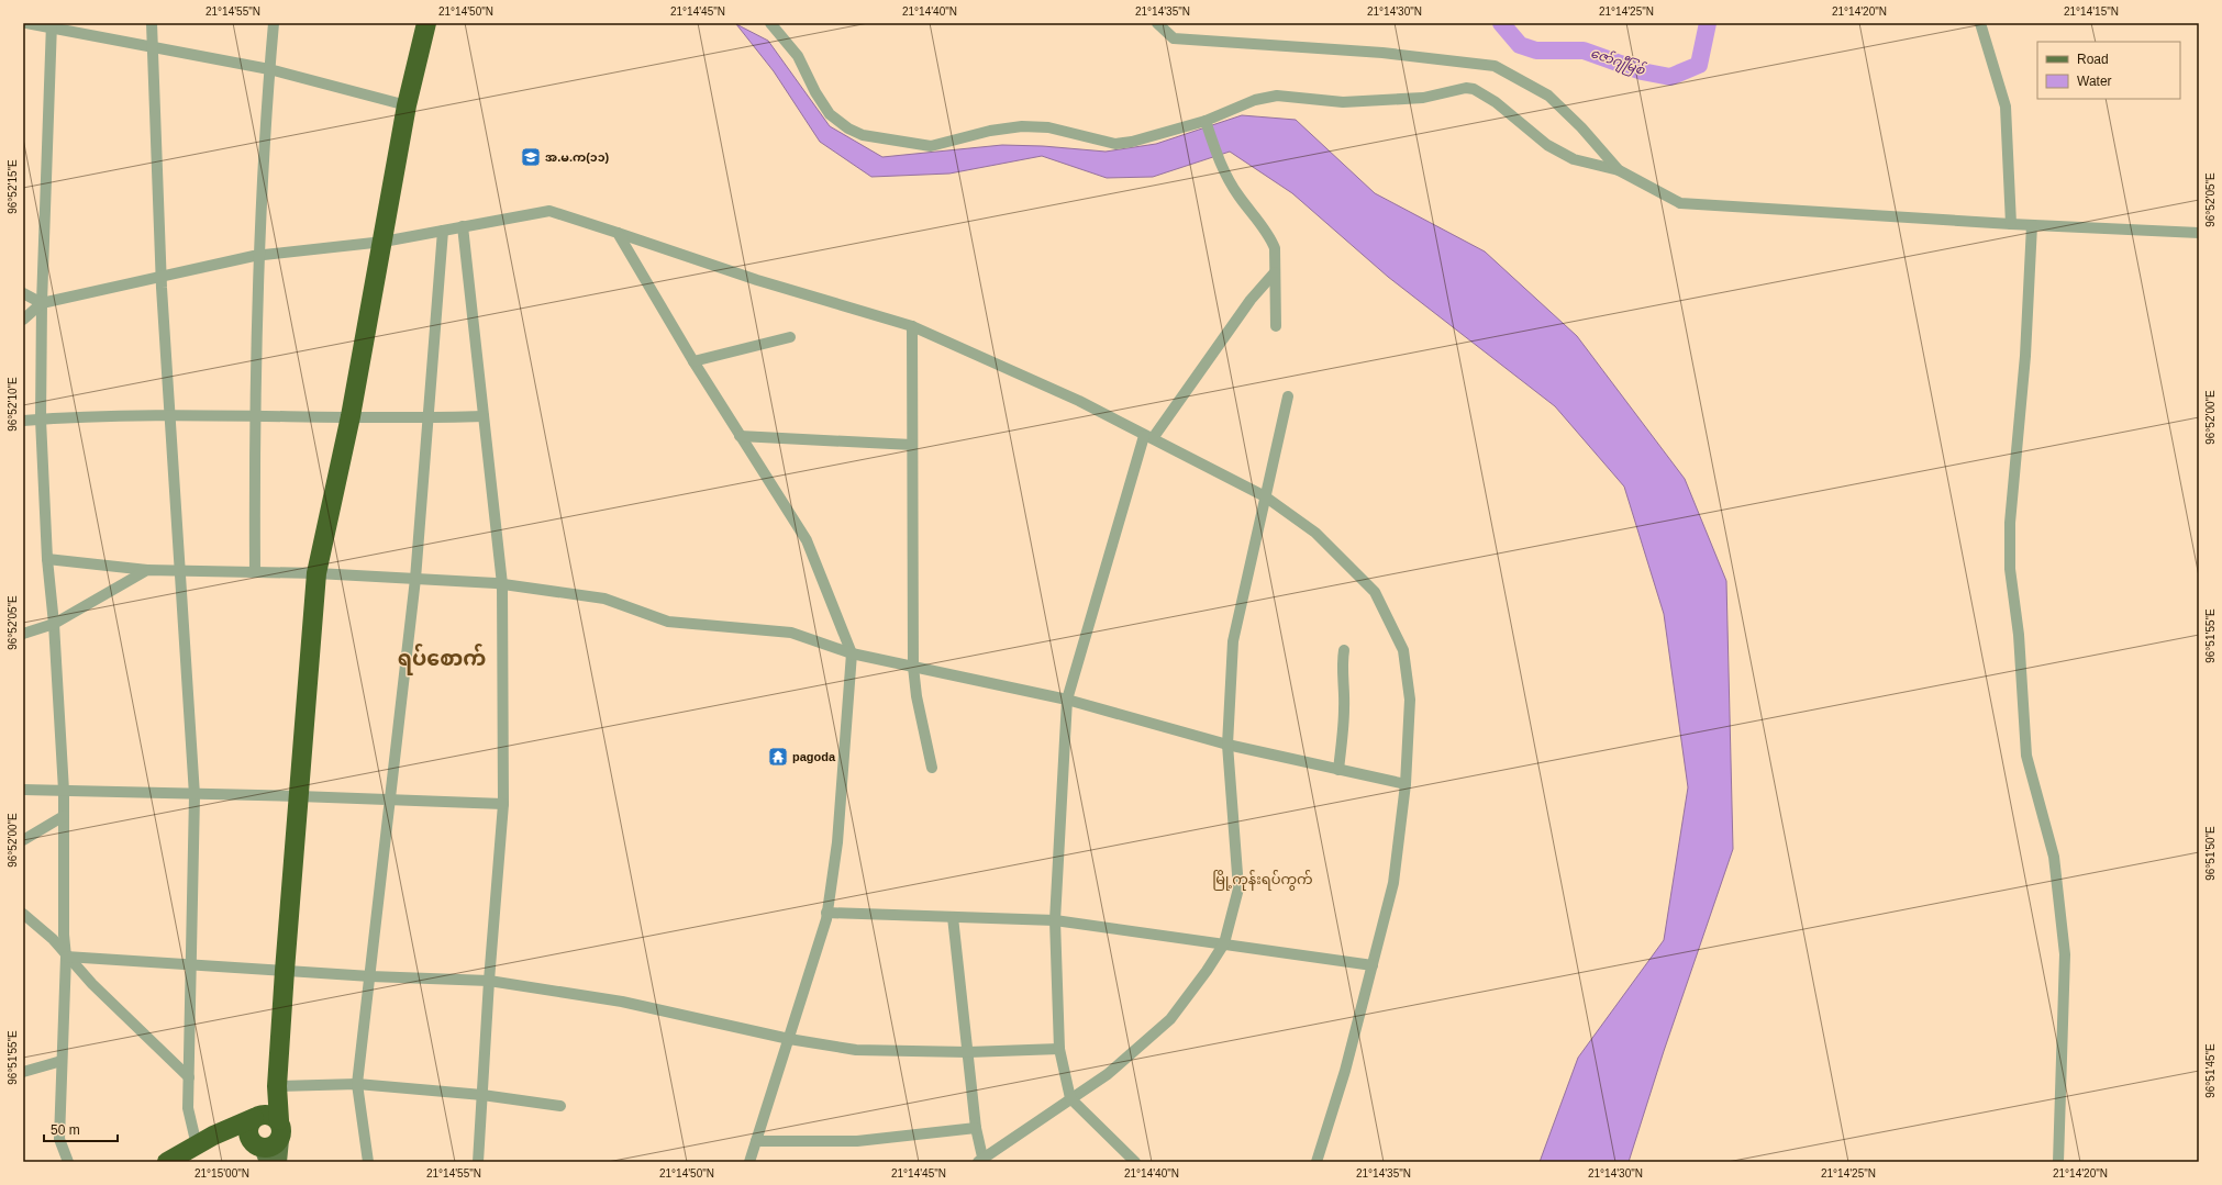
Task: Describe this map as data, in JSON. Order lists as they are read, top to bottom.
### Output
{
  "districts": ["ရပ်စောက်", "မြို့ကုန်းရပ်ကွက်"],
  "water": ["ဇော်ဂျီမြစ်"],
  "places": {
    "school or university": ["အ.မ.က(၁၁)"],
    "temple": ["pagoda"]
  },
  "legend": ["Road", "Water"],
  "scale_bar": "50 m",
  "coordinates": [
    "21°14'55\"N",
    "21°14'50\"N",
    "21°14'45\"N",
    "21°14'40\"N",
    "21°14'35\"N",
    "21°14'30\"N",
    "21°14'25\"N",
    "21°14'20\"N",
    "21°14'15\"N",
    "96°52'15\"E",
    "96°52'05\"E",
    "96°52'10\"E",
    "96°52'00\"E",
    "96°51'55\"E",
    "96°51'50\"E",
    "96°51'45\"E",
    "21°15'00\"N"
  ]
}
